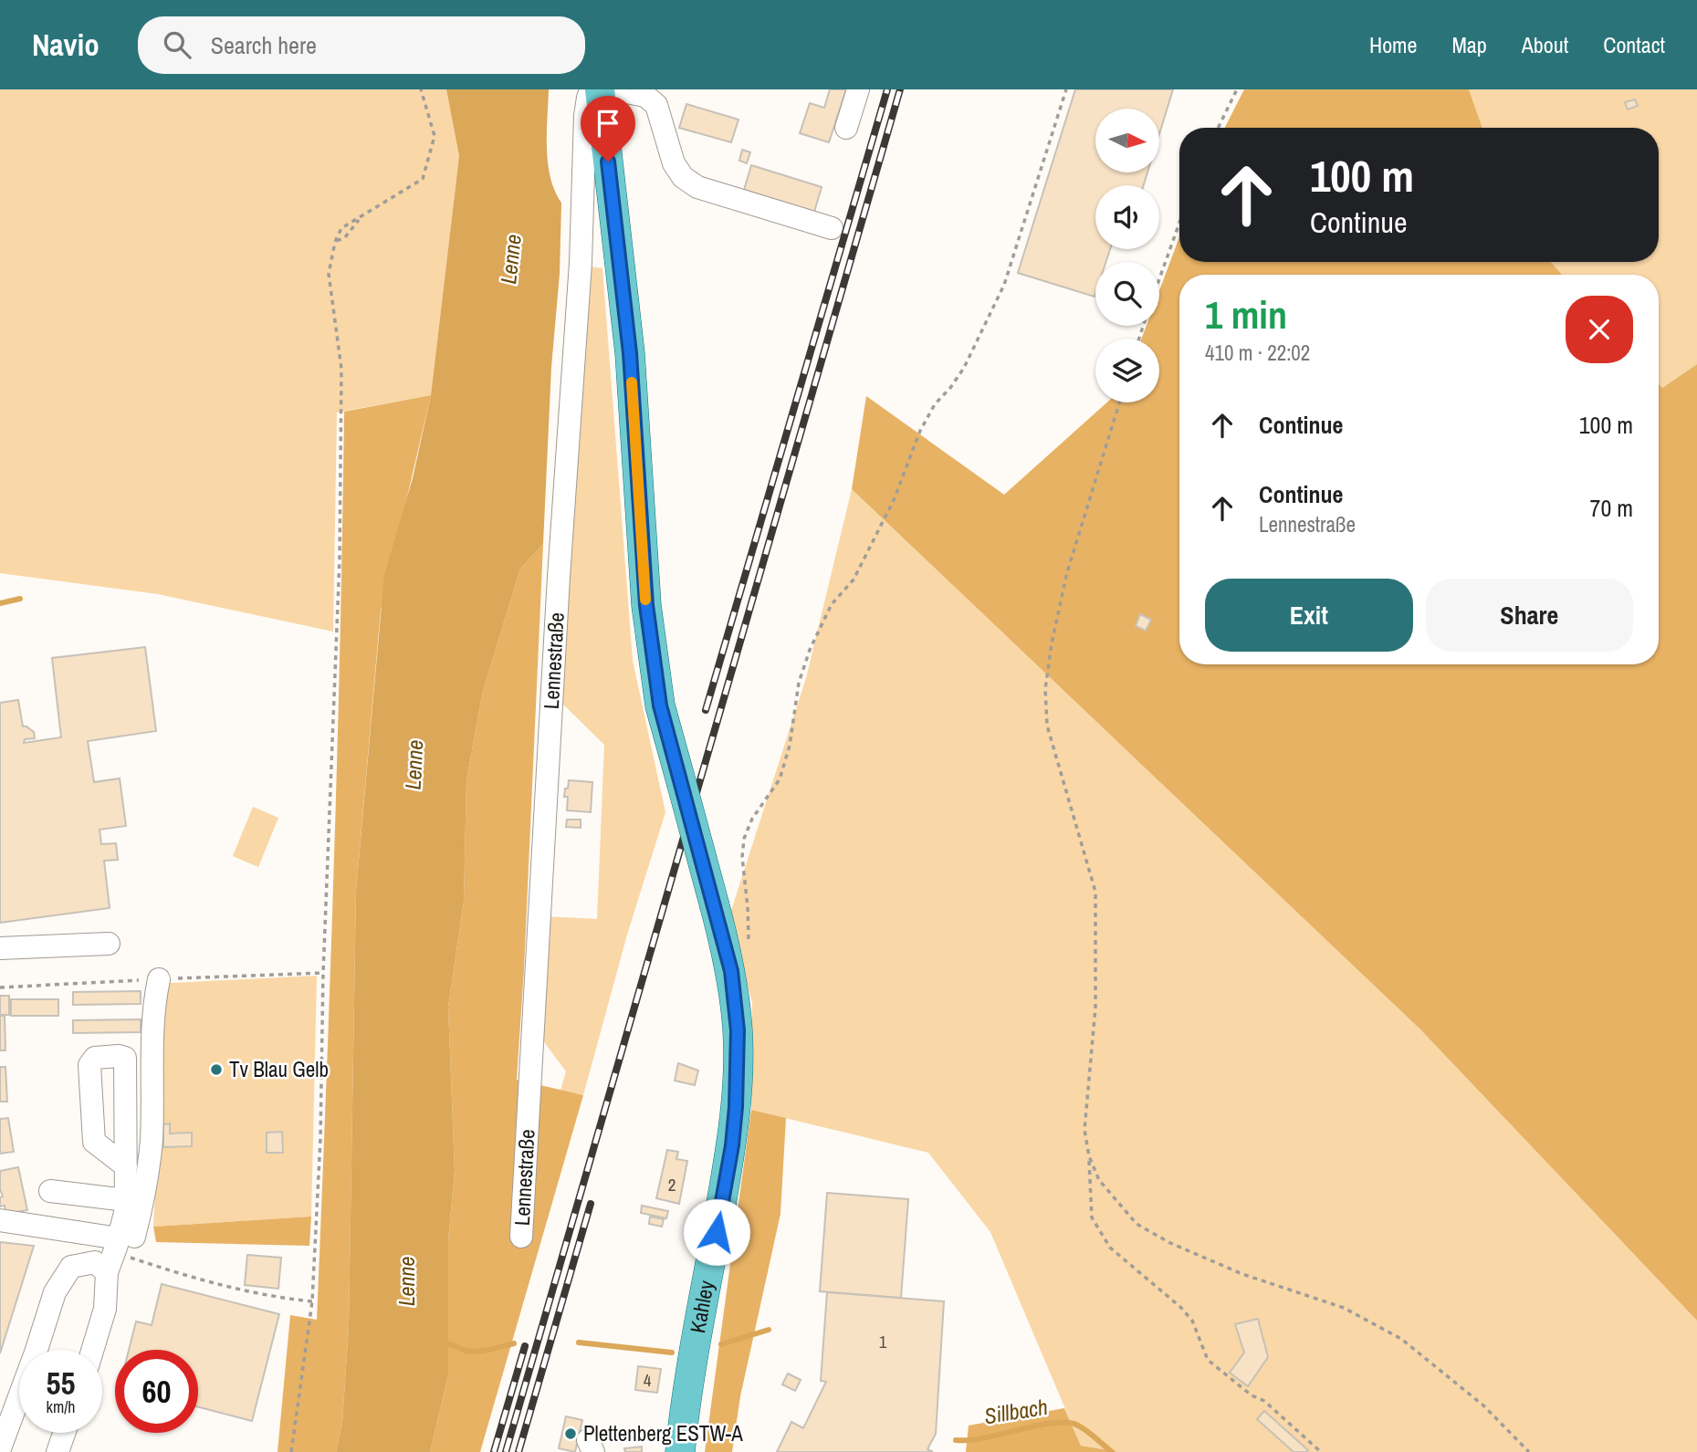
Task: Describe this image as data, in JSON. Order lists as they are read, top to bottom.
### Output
{
  "streets": {
    "main road": ["Kahley"],
    "street": ["Lennestraße"]
  },
  "water": ["Lenne", "Sillbach"],
  "places": ["Tv Blau Gelb", "Plettenberg ESTW-A"],
  "house_numbers": ["2", "1", "4"],
  "north": "right",
  "page": {
    "header": "Navio",
    "search": "Search here",
    "nav": [
      "Home",
      "Map",
      "About",
      "Contact"
    ],
    "turn": ["100 m", "Continue"],
    "heading": ["1 min", "410 m · 22:02"],
    "list": [
      {
        "name": "Continue",
        "value": "100 m"
      },
      {
        "name": "Continue",
        "note": "Lennestraße",
        "value": "70 m"
      }
    ],
    "buttons": ["Exit", "Share"],
    "speed": "55 km/h",
    "limit": "60"
  }
}
